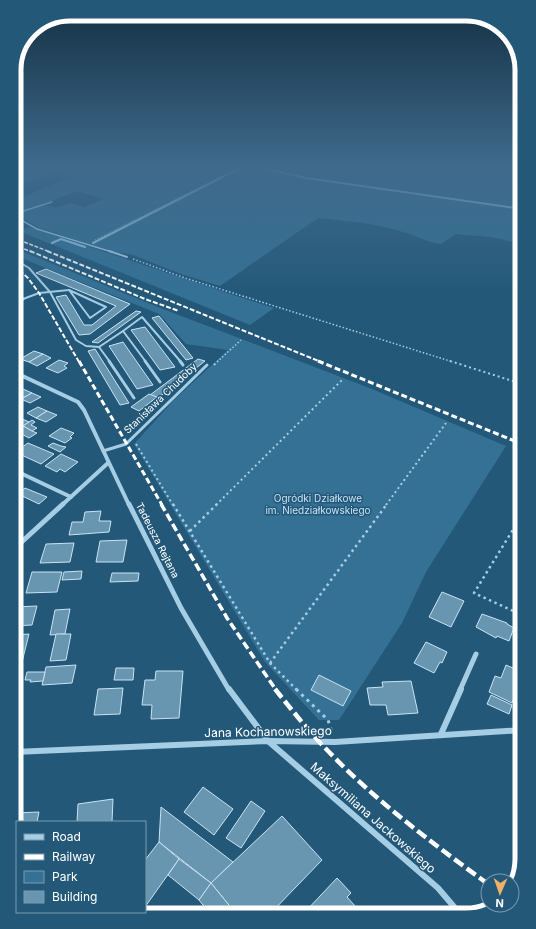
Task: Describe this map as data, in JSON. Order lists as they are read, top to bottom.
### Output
{
  "streets": {
    "street": ["Tadeusza Rejtana", "Jana Kochanowskiego", "Maksymiliana Jackowskiego"],
    "lane": ["Stanisława Chudoby"]
  },
  "crossings": [
    ["Stanisława Chudoby", "Tadeusza Rejtana"],
    ["Tadeusza Rejtana", "Jana Kochanowskiego"],
    ["Tadeusza Rejtana", "Maksymiliana Jackowskiego"],
    ["Jana Kochanowskiego", "Maksymiliana Jackowskiego"]
  ],
  "parks": ["Ogródki Działkowe im. Niedziałkowskiego"],
  "legend": [
    "Road",
    "Railway",
    "Park",
    "Building"
  ],
  "north": "bottom"
}
